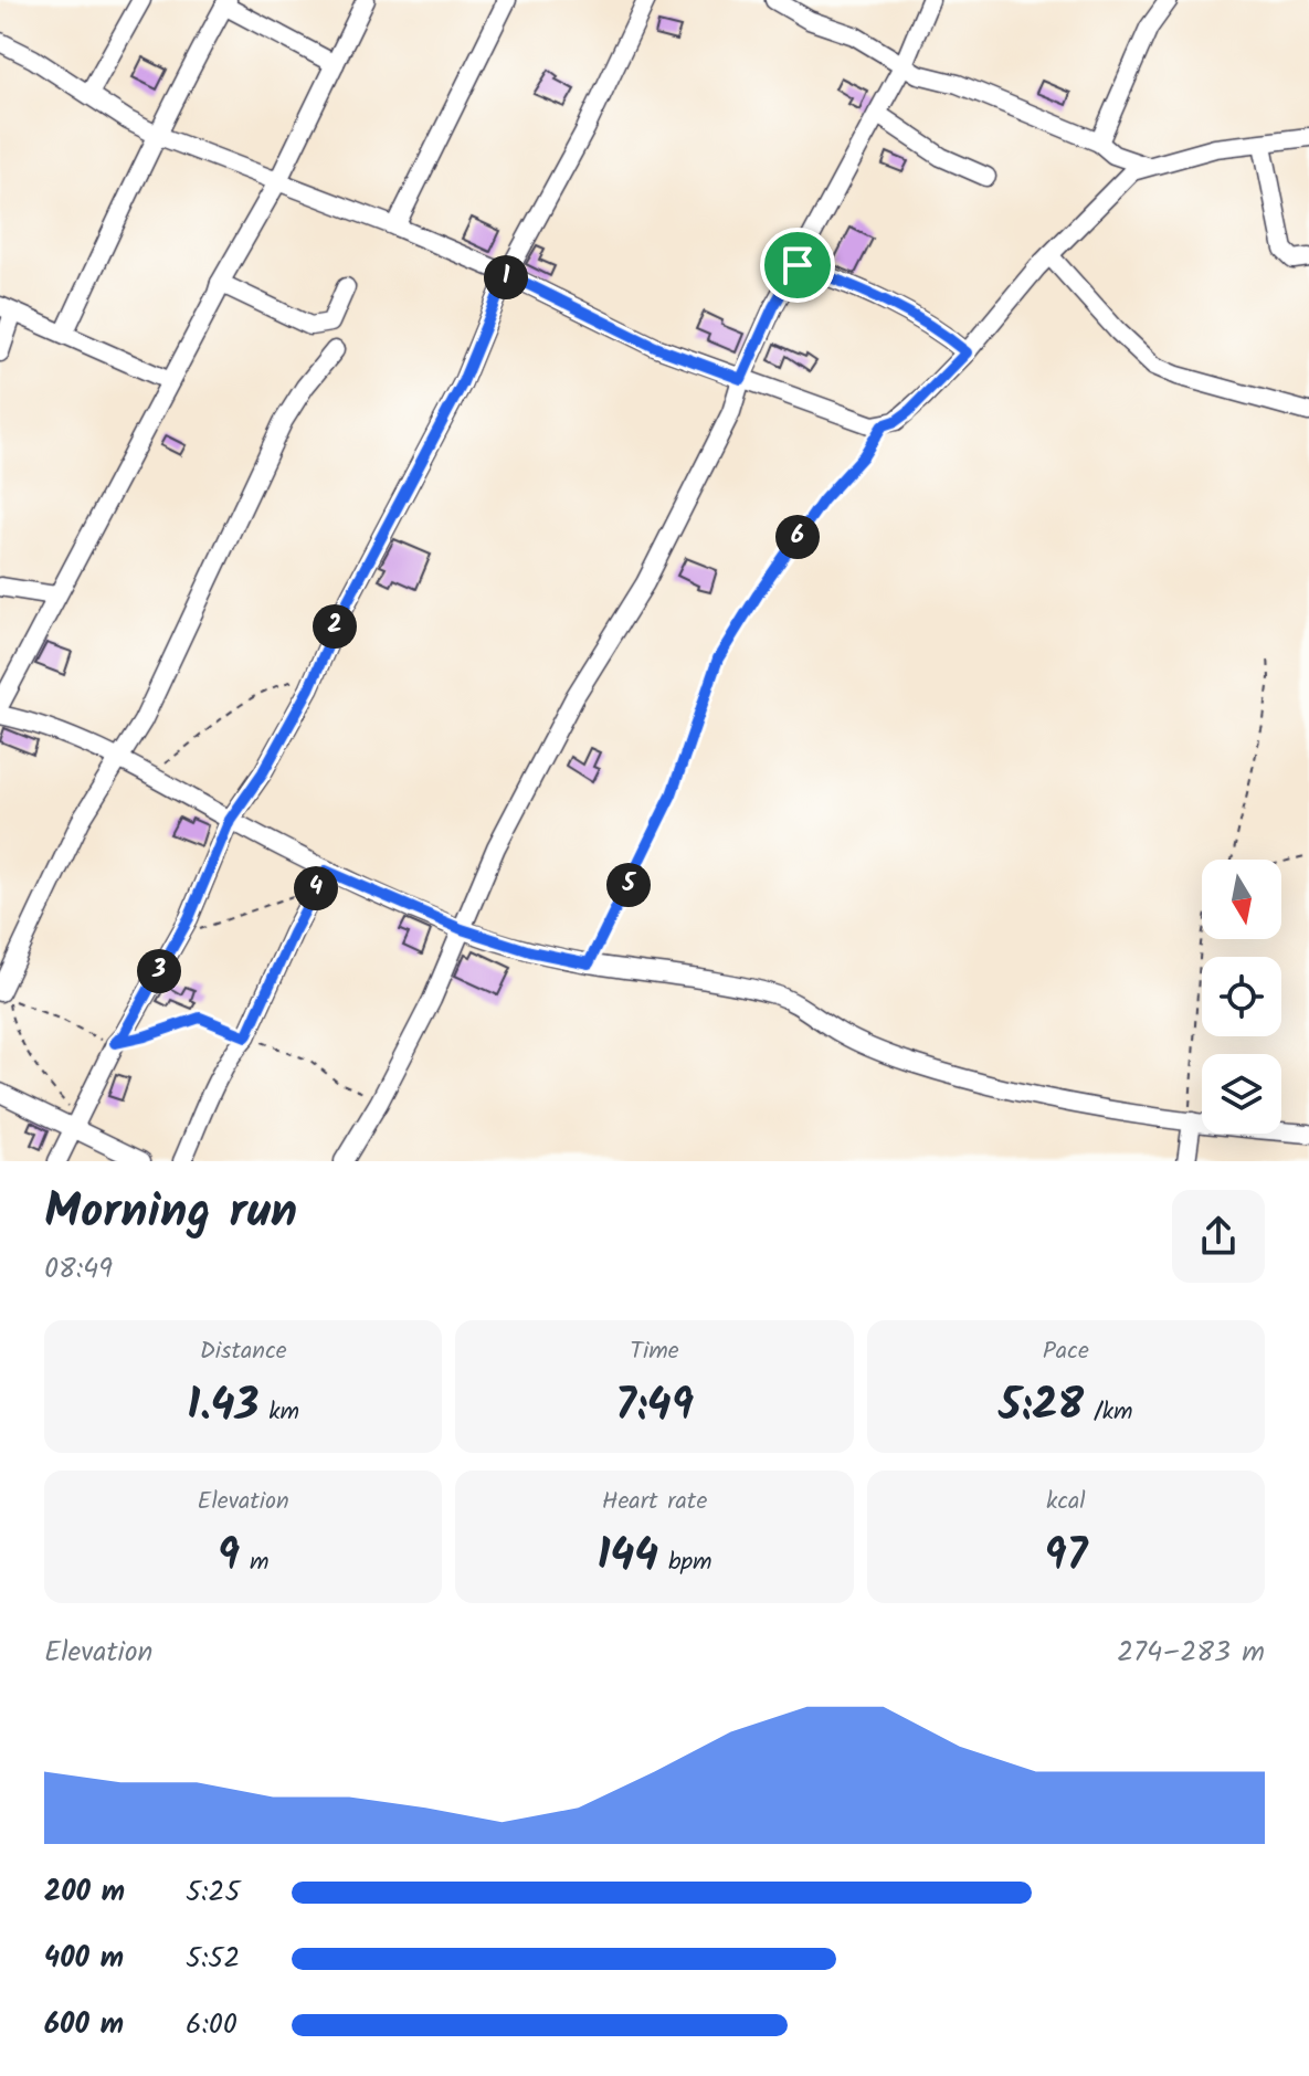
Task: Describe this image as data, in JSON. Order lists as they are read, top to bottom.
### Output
{
  "north": "bottom",
  "page": {
    "pins": [
      "1",
      "6",
      "2",
      "5",
      "4",
      "3"
    ],
    "heading": ["Morning run", "08:49"],
    "stats": [
      ["Distance", "1.43 km"],
      ["Time", "7:49"],
      ["Pace", "5:28 /km"],
      ["Elevation", "9 m"],
      ["Heart rate", "144 bpm"],
      ["kcal", "97"]
    ],
    "chart": ["Elevation", "274–283 m"],
    "list": [
      {
        "name": "200 m",
        "note": "5:25"
      },
      {
        "name": "400 m",
        "note": "5:52"
      },
      {
        "name": "600 m",
        "note": "6:00"
      }
    ]
  }
}
